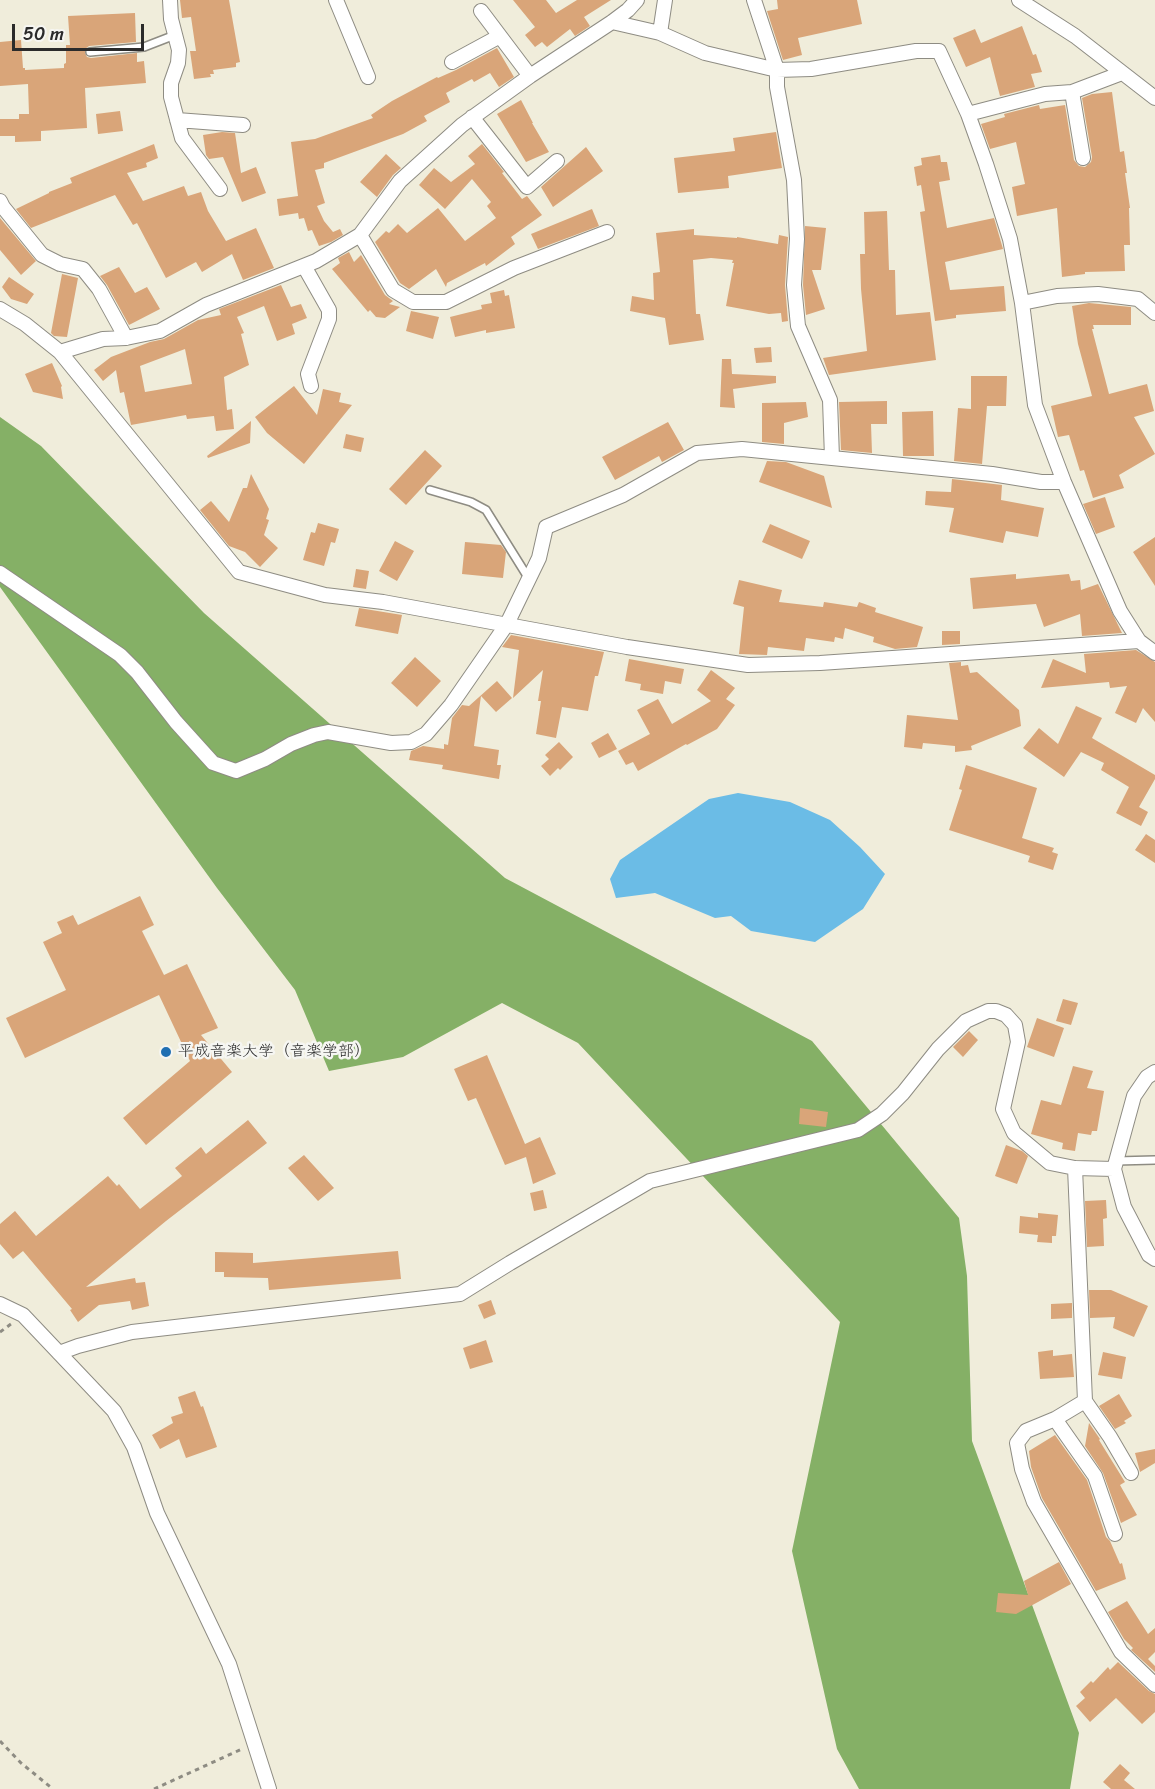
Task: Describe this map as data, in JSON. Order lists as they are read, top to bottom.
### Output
{
  "places": ["平成音楽大学（音楽学部）"],
  "scale_bar": "50 m"
}
